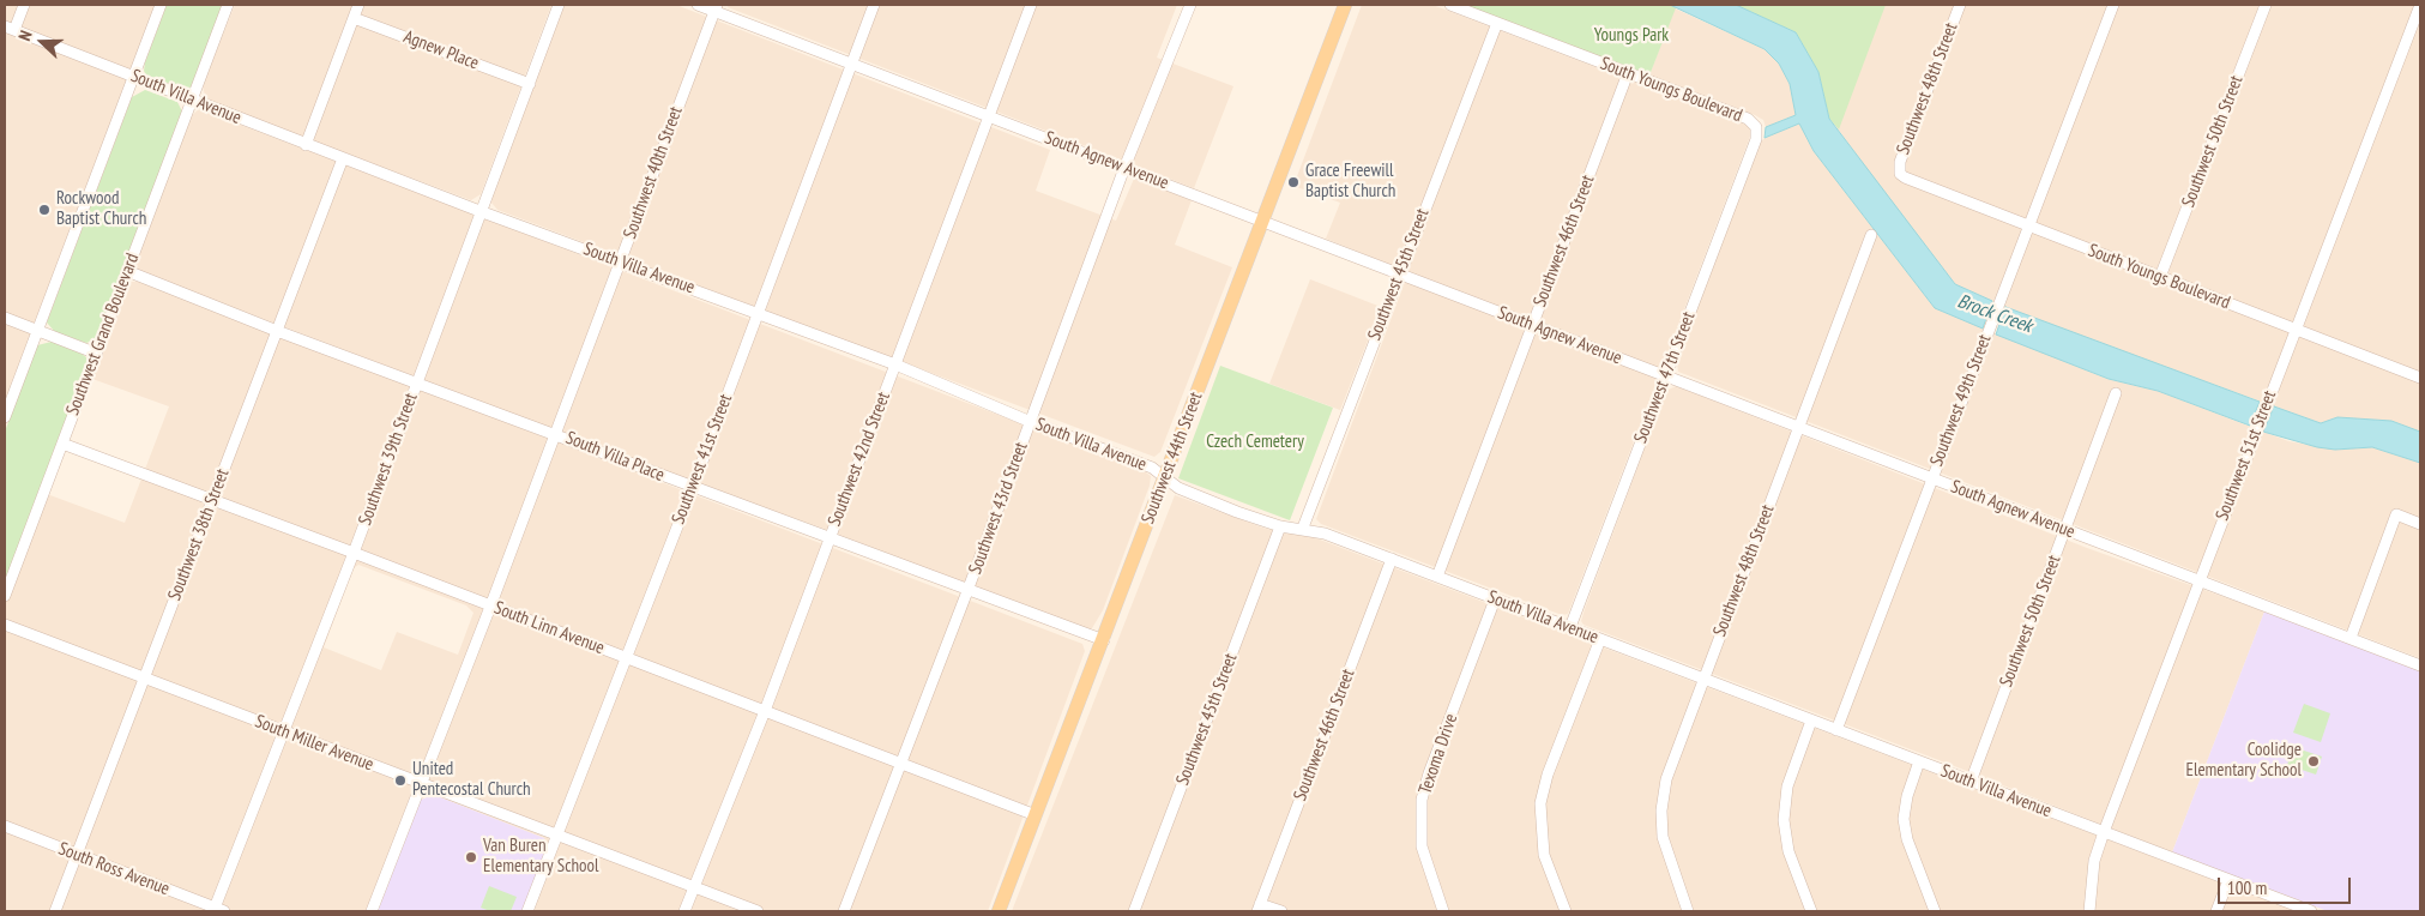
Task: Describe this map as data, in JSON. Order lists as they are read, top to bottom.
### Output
{
  "streets": {
    "main road": ["Southwest 44th Street"],
    "street": [
      "Agnew Place",
      "Southwest 48th Street",
      "South Youngs Boulevard",
      "South Villa Avenue",
      "Southwest 50th Street",
      "South Agnew Avenue",
      "Southwest 40th Street",
      "Southwest 46th Street",
      "Southwest 45th Street",
      "Southwest Grand Boulevard",
      "Southwest 47th Street",
      "Southwest 49th Street",
      "Southwest 51st Street",
      "South Villa Place",
      "Southwest 39th Street",
      "Southwest 41st Street",
      "Southwest 42nd Street",
      "Southwest 43rd Street",
      "Southwest 38th Street",
      "South Linn Avenue",
      "South Miller Avenue",
      "Texoma Drive",
      "South Ross Avenue"
    ]
  },
  "crossings": [
    ["Agnew Place", "Southwest 39th Street"],
    ["Southwest 48th Street", "South Youngs Boulevard"],
    ["Southwest 48th Street", "South Villa Avenue"],
    ["Southwest 48th Street", "South Agnew Avenue"],
    ["South Youngs Boulevard", "Southwest 50th Street"],
    ["South Youngs Boulevard", "Southwest 46th Street"],
    ["South Youngs Boulevard", "Southwest 45th Street"],
    ["South Youngs Boulevard", "Southwest 47th Street"],
    ["South Youngs Boulevard", "Southwest 49th Street"],
    ["South Youngs Boulevard", "Southwest 51st Street"],
    ["South Villa Avenue", "Southwest 50th Street"],
    ["South Villa Avenue", "Southwest 40th Street"],
    ["South Villa Avenue", "Southwest 46th Street"],
    ["South Villa Avenue", "Southwest 45th Street"],
    ["South Villa Avenue", "Southwest Grand Boulevard"],
    ["South Villa Avenue", "Southwest 47th Street"],
    ["South Villa Avenue", "Southwest 49th Street"],
    ["South Villa Avenue", "Southwest 51st Street"],
    ["South Villa Avenue", "Southwest 44th Street"],
    ["South Villa Avenue", "Southwest 39th Street"],
    ["South Villa Avenue", "Southwest 41st Street"],
    ["South Villa Avenue", "Southwest 42nd Street"],
    ["South Villa Avenue", "Southwest 43rd Street"],
    ["South Villa Avenue", "Southwest 38th Street"],
    ["South Villa Avenue", "Texoma Drive"],
    ["Southwest 50th Street", "South Agnew Avenue"],
    ["South Agnew Avenue", "Southwest 40th Street"],
    ["South Agnew Avenue", "Southwest 46th Street"],
    ["South Agnew Avenue", "Southwest 45th Street"],
    ["South Agnew Avenue", "Southwest 47th Street"],
    ["South Agnew Avenue", "Southwest 49th Street"],
    ["South Agnew Avenue", "Southwest 51st Street"],
    ["South Agnew Avenue", "Southwest 44th Street"],
    ["South Agnew Avenue", "Southwest 41st Street"],
    ["South Agnew Avenue", "Southwest 42nd Street"],
    ["South Agnew Avenue", "Southwest 43rd Street"],
    ["Southwest 40th Street", "South Villa Place"],
    ["Southwest 40th Street", "South Linn Avenue"],
    ["Southwest 40th Street", "South Miller Avenue"],
    ["Southwest Grand Boulevard", "South Villa Place"],
    ["Southwest Grand Boulevard", "South Linn Avenue"],
    ["South Villa Place", "Southwest 44th Street"],
    ["South Villa Place", "Southwest 39th Street"],
    ["South Villa Place", "Southwest 41st Street"],
    ["South Villa Place", "Southwest 42nd Street"],
    ["South Villa Place", "Southwest 43rd Street"],
    ["South Villa Place", "Southwest 38th Street"],
    ["Southwest 44th Street", "South Linn Avenue"],
    ["Southwest 39th Street", "South Linn Avenue"],
    ["Southwest 39th Street", "South Miller Avenue"],
    ["Southwest 39th Street", "South Ross Avenue"],
    ["Southwest 41st Street", "South Linn Avenue"],
    ["Southwest 41st Street", "South Miller Avenue"],
    ["Southwest 42nd Street", "South Linn Avenue"],
    ["Southwest 42nd Street", "South Miller Avenue"],
    ["Southwest 43rd Street", "South Linn Avenue"],
    ["Southwest 38th Street", "South Linn Avenue"],
    ["Southwest 38th Street", "South Miller Avenue"],
    ["Southwest 38th Street", "South Ross Avenue"]
  ],
  "water": ["Brock Creek"],
  "parks": ["Youngs Park", "Czech Cemetery"],
  "places": [
    "Grace Freewill Baptist Church",
    "Rockwood Baptist Church",
    "Coolidge Elementary School",
    "United Pentecostal Church",
    "Van Buren Elementary School"
  ],
  "scale_bar": "100 m",
  "north": "left"
}
